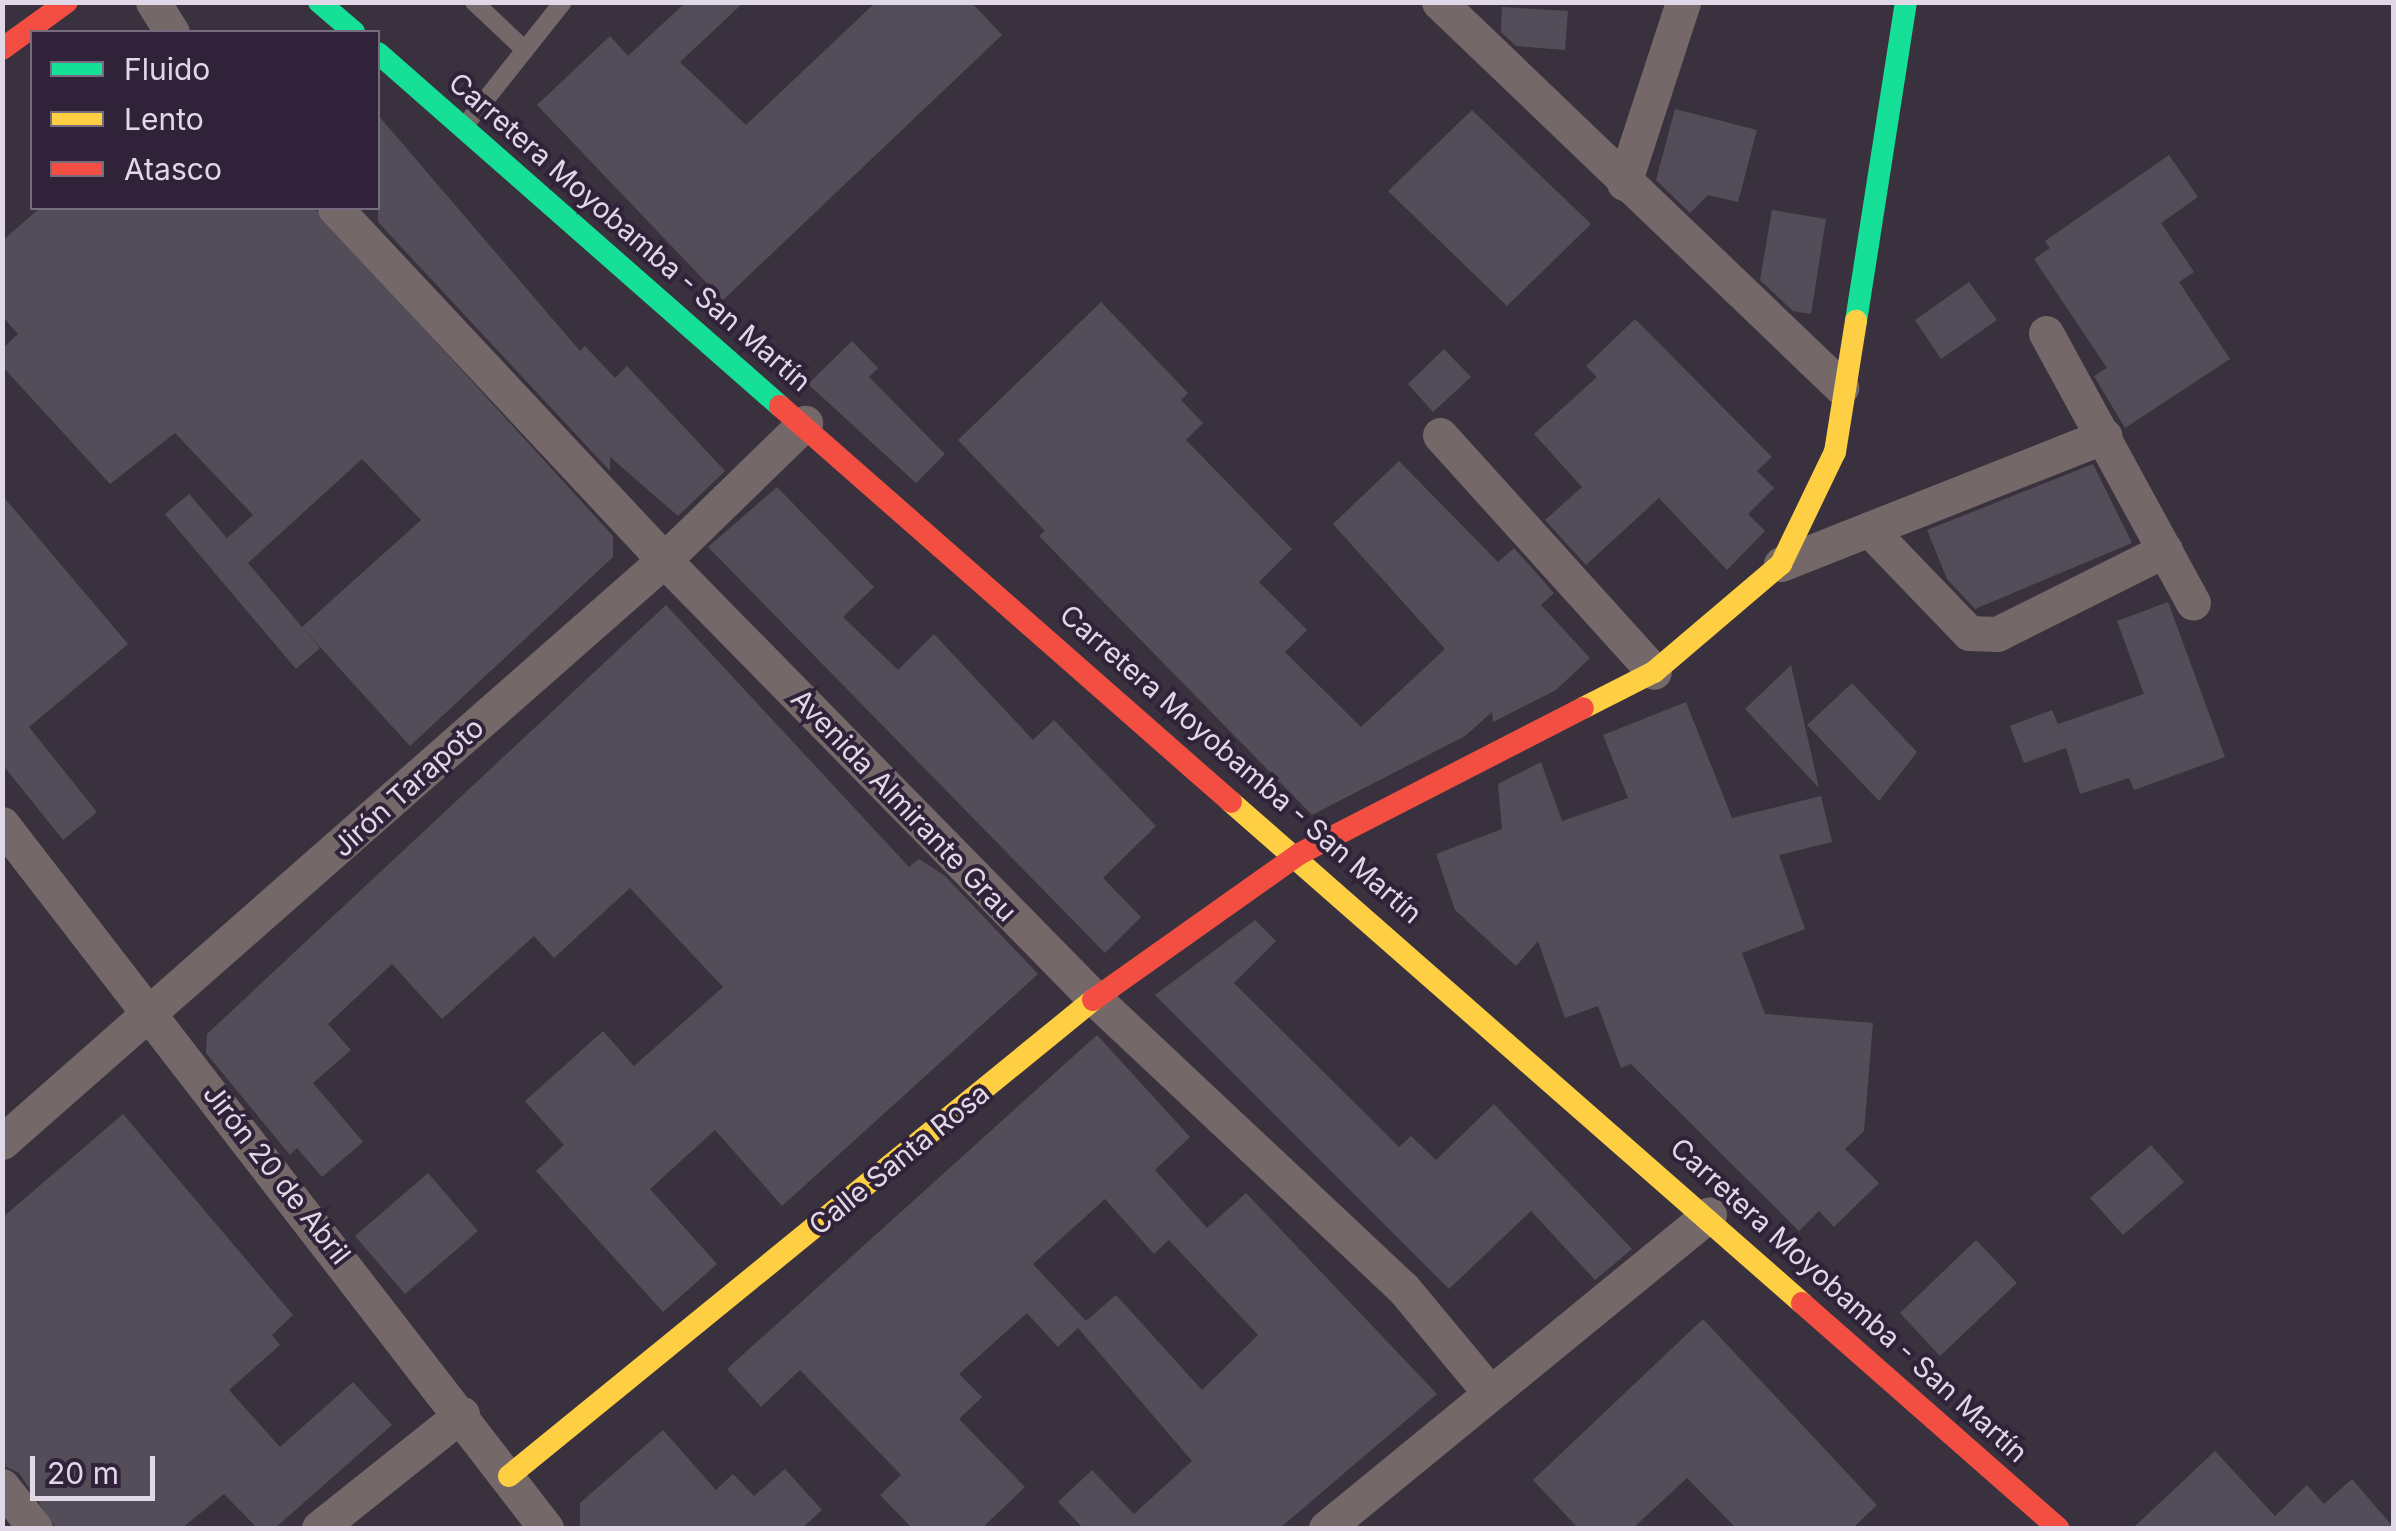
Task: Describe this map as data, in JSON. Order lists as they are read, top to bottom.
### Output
{
  "streets": {
    "main road": ["Carretera Moyobamba - San Martín", "Calle Santa Rosa"],
    "street": ["Jirón Tarapoto", "Avenida Almirante Grau", "Jirón 20 de Abril"]
  },
  "crossings": [
    ["Carretera Moyobamba - San Martín", "Jirón Tarapoto"],
    ["Carretera Moyobamba - San Martín", "Calle Santa Rosa"],
    ["Jirón Tarapoto", "Avenida Almirante Grau"],
    ["Jirón Tarapoto", "Jirón 20 de Abril"],
    ["Avenida Almirante Grau", "Calle Santa Rosa"],
    ["Calle Santa Rosa", "Jirón 20 de Abril"]
  ],
  "legend": ["Fluido", "Lento", "Atasco"],
  "scale_bar": "20 m"
}
